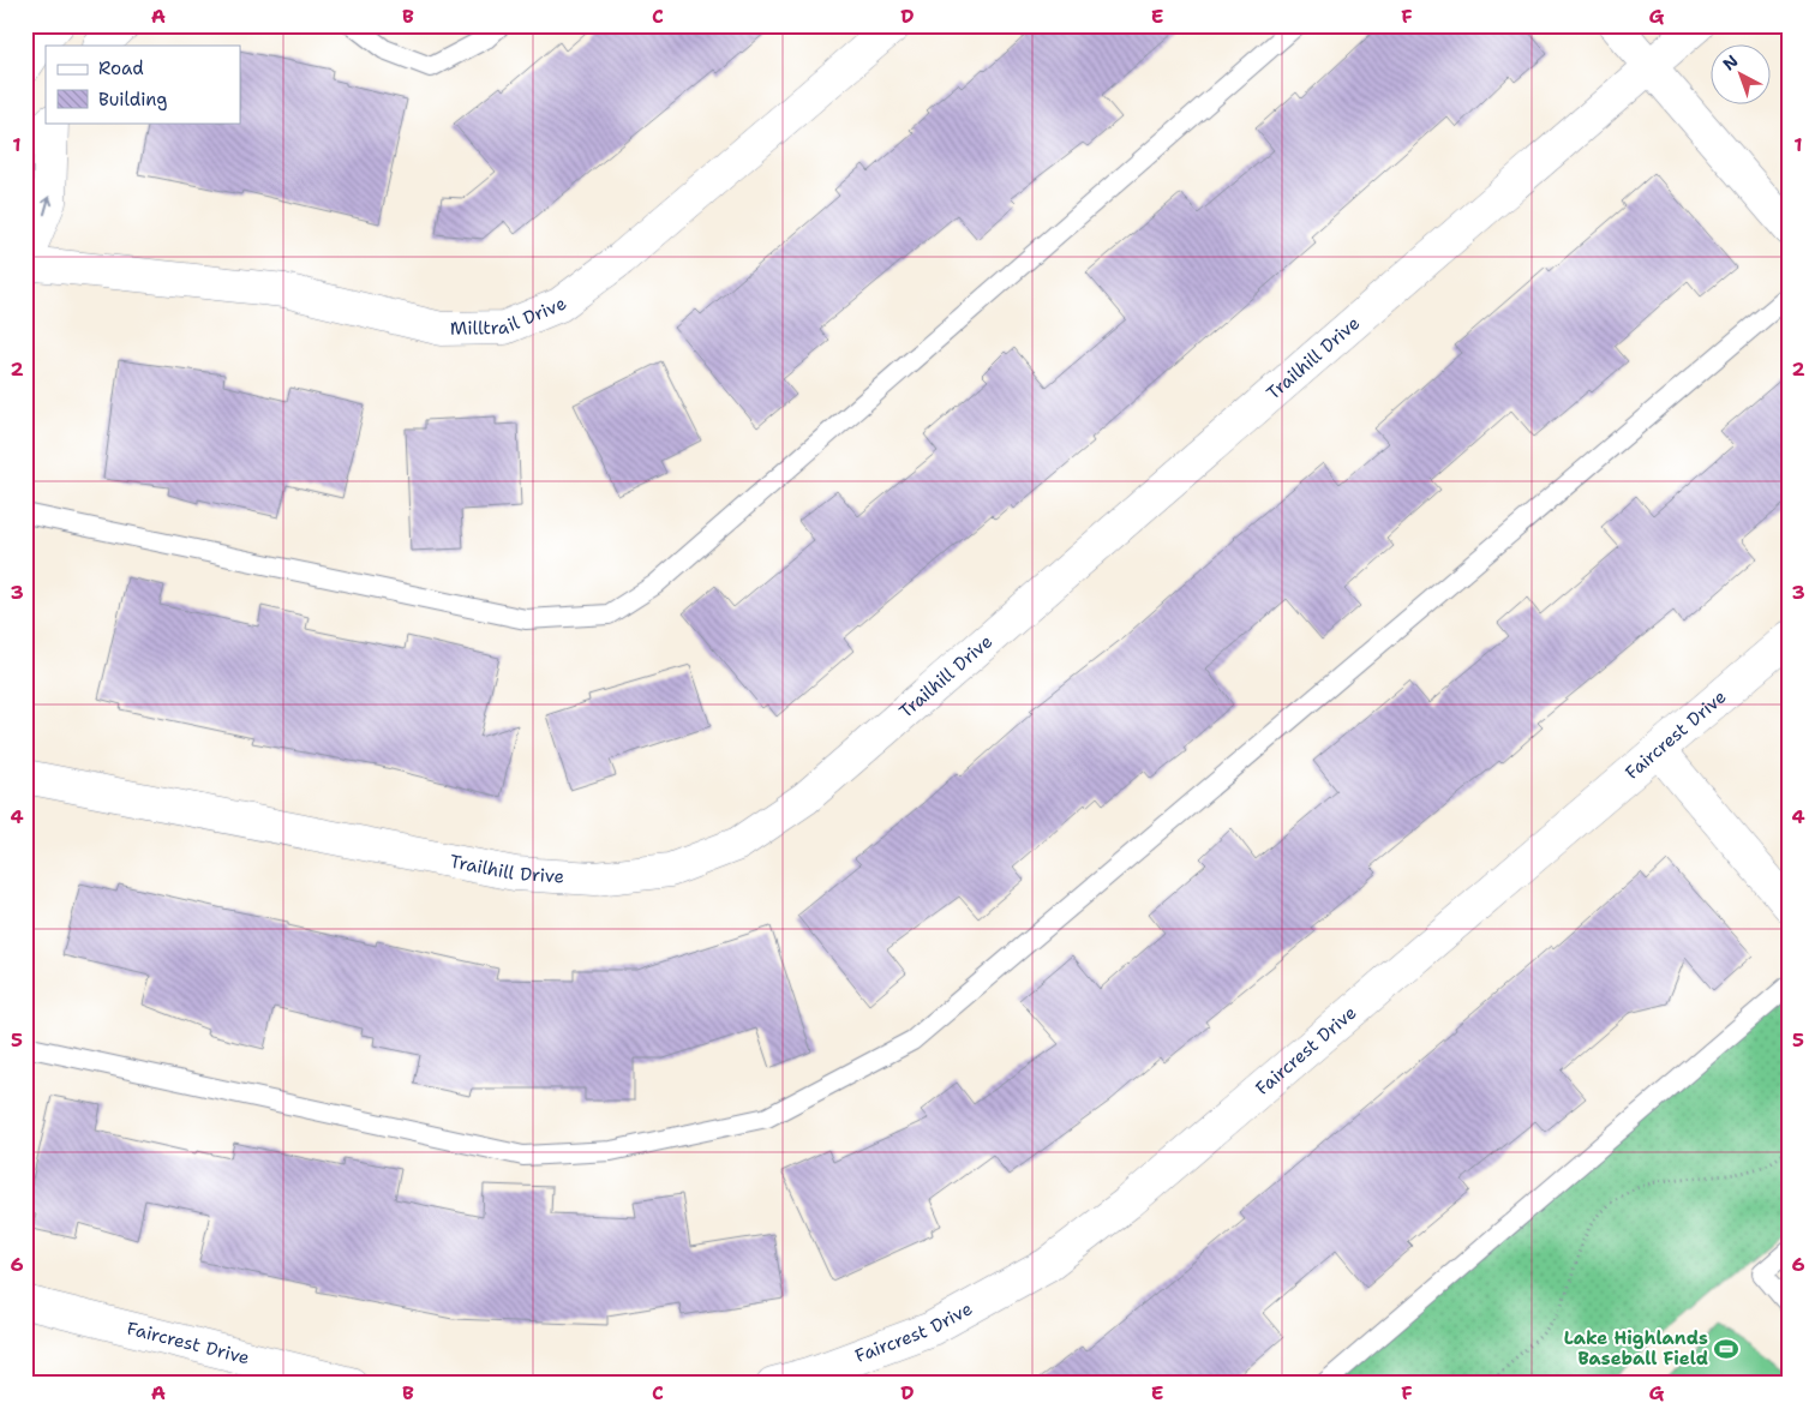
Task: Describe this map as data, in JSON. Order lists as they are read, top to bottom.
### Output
{
  "streets": {
    "street": ["Milltrail Drive", "Trailhill Drive", "Faircrest Drive"]
  },
  "places": {
    "sports": ["Lake Highlands Baseball Field"]
  },
  "legend": ["Road", "Building"],
  "north": "top left",
  "grid": {
    "columns": [
      "A",
      "B",
      "C",
      "D",
      "E",
      "F",
      "G"
    ],
    "rows": [
      "1",
      "2",
      "3",
      "4",
      "5",
      "6"
    ]
  }
}
